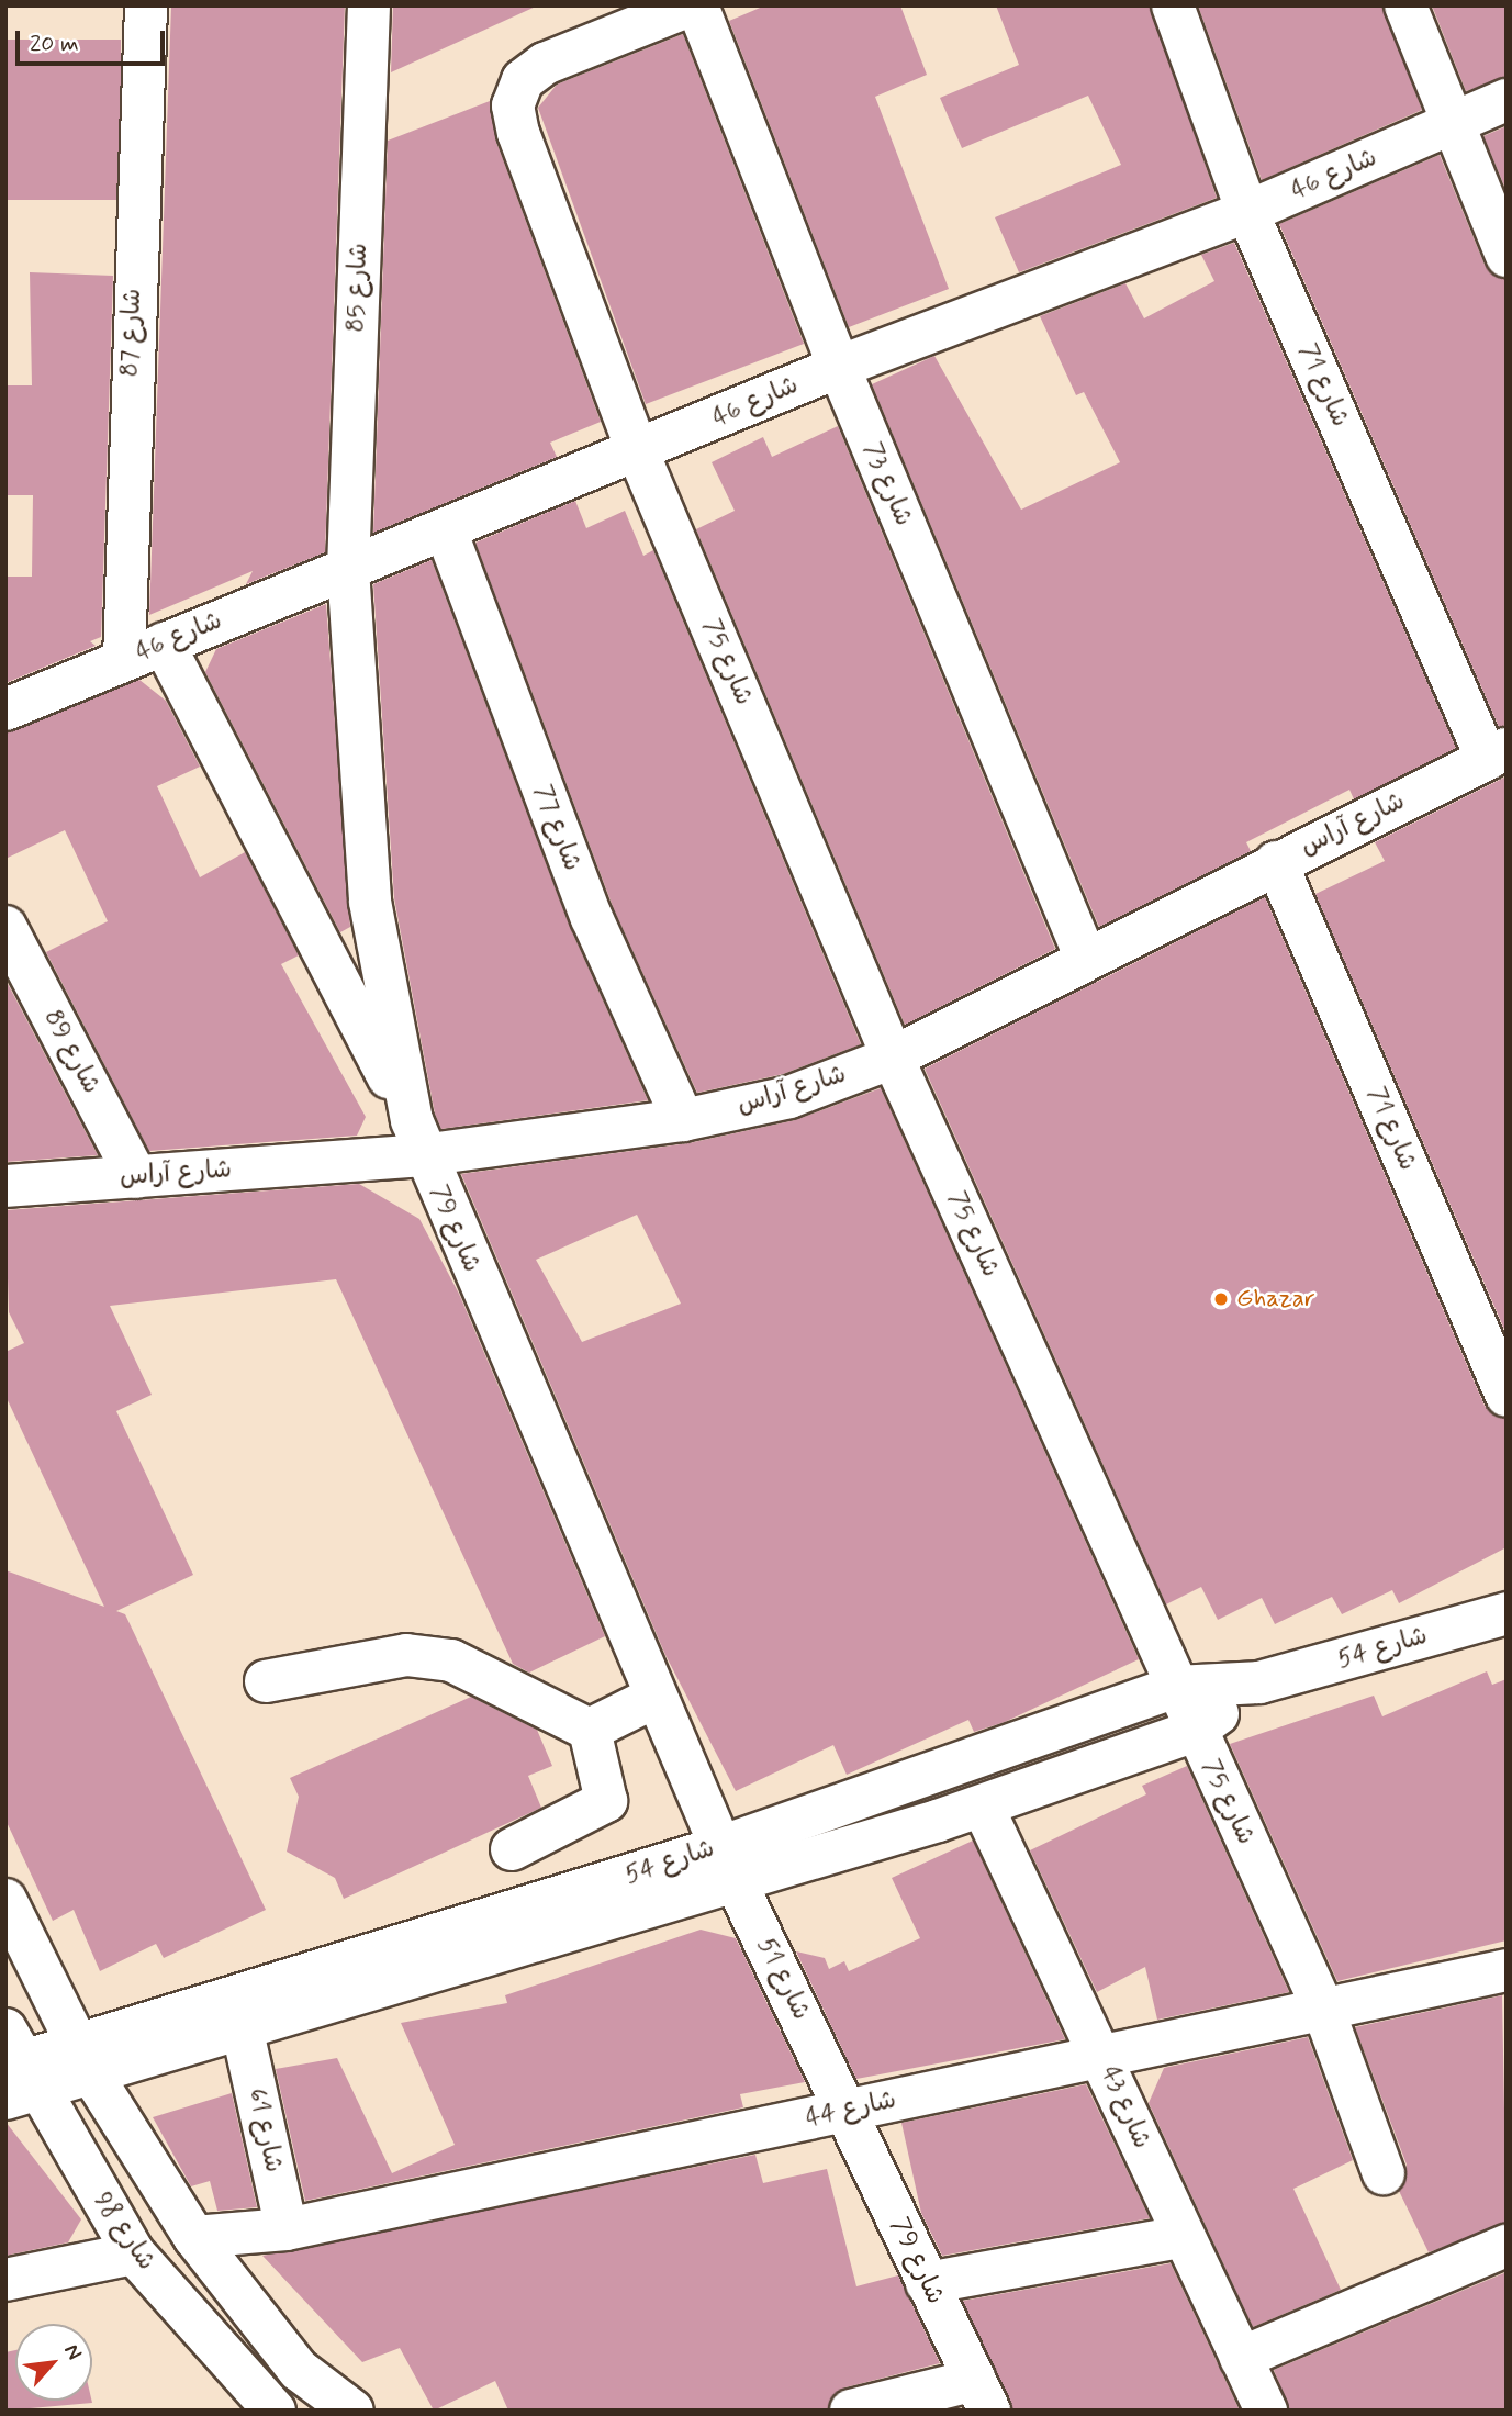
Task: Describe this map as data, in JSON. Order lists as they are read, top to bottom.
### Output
{
  "streets": {
    "street": [
      "شارع 46",
      "شارع 85",
      "شارع 87",
      "شارع 71",
      "شارع 73",
      "شارع 75",
      "شارع آراس",
      "شارع 77",
      "شارع 89",
      "شارع 79",
      "شارع 54",
      "شارع 51",
      "شارع 43",
      "شارع 44",
      "شارع 61",
      "شارع 98"
    ]
  },
  "crossings": [
    ["شارع 46", "شارع 85"],
    ["شارع 46", "شارع 87"],
    ["شارع 46", "شارع 71"],
    ["شارع 46", "شارع 73"],
    ["شارع 46", "شارع 75"],
    ["شارع 46", "شارع 77"],
    ["شارع 46", "شارع 79"],
    ["شارع 85", "شارع 79"],
    ["شارع 71", "شارع آراس"],
    ["شارع 73", "شارع آراس"],
    ["شارع 75", "شارع آراس"],
    ["شارع 75", "شارع 54"],
    ["شارع 75", "شارع 44"],
    ["شارع آراس", "شارع 77"],
    ["شارع آراس", "شارع 89"],
    ["شارع آراس", "شارع 79"],
    ["شارع 79", "شارع 54"],
    ["شارع 79", "شارع 51"],
    ["شارع 79", "شارع 44"],
    ["شارع 54", "شارع 51"],
    ["شارع 54", "شارع 43"],
    ["شارع 54", "شارع 61"],
    ["شارع 51", "شارع 44"],
    ["شارع 43", "شارع 44"],
    ["شارع 44", "شارع 61"]
  ],
  "places": ["Ghazar"],
  "scale_bar": "20 m",
  "north": "top right"
}
